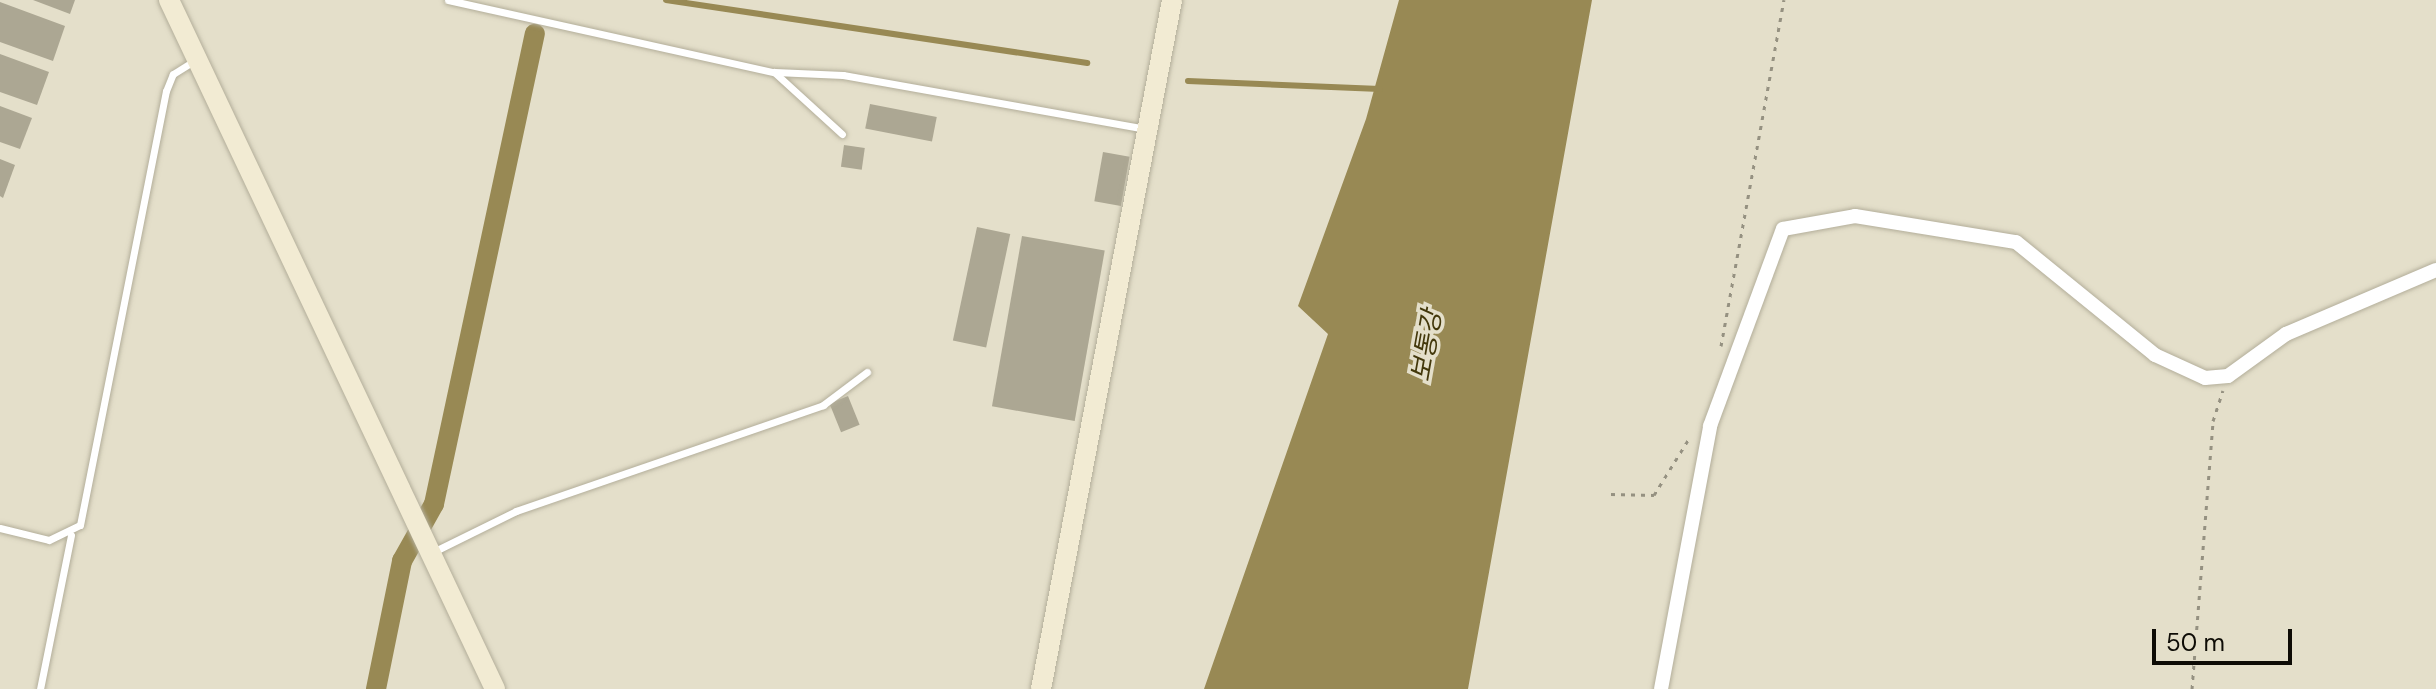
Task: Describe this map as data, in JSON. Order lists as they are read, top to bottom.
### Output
{
  "water": ["보통강"],
  "scale_bar": "50 m"
}
